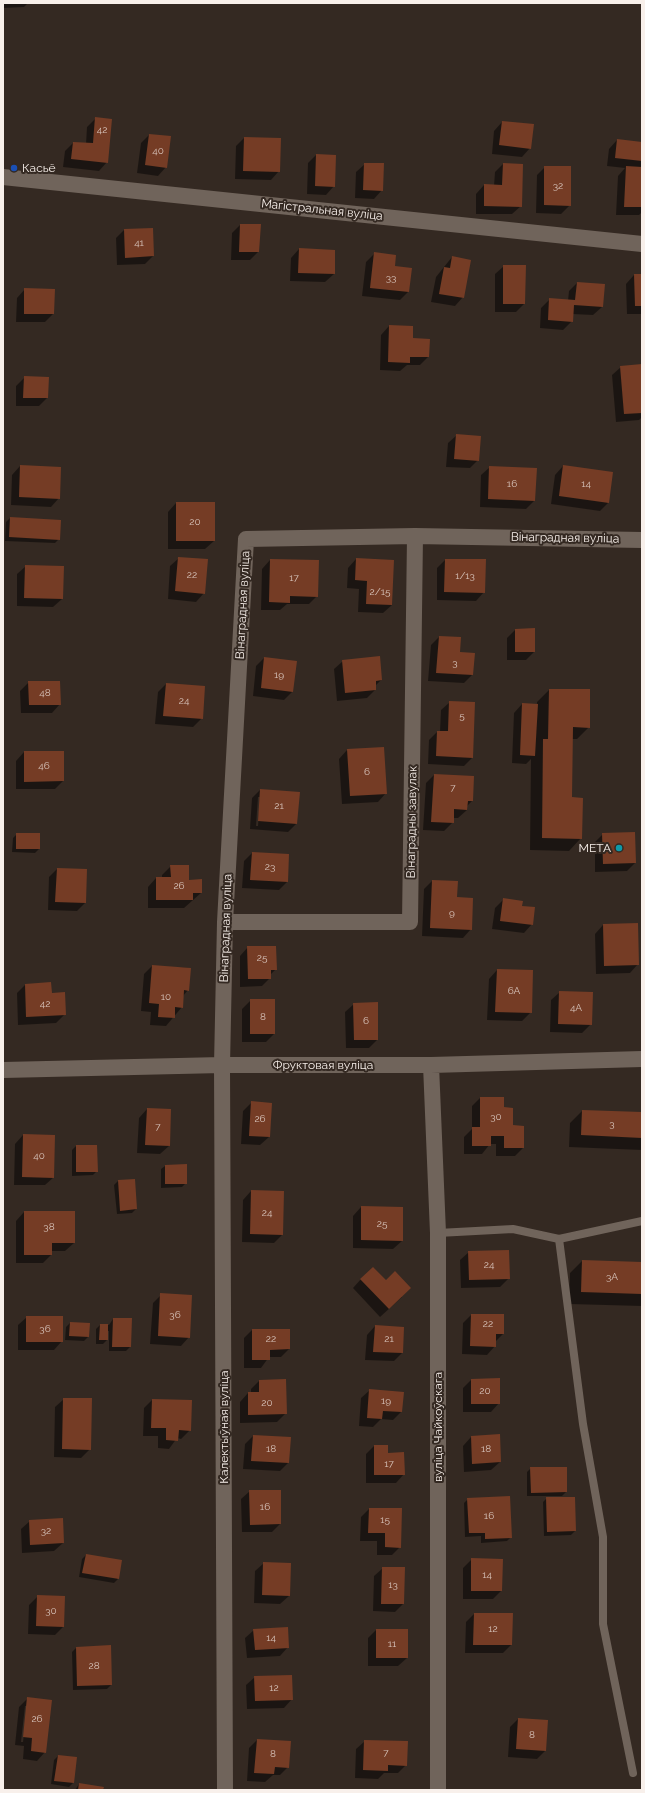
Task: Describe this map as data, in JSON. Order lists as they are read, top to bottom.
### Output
{
  "streets": {
    "street": [
      "Магістральная вуліца",
      "Вінаградная вуліца",
      "Вінаградны завулак",
      "Фруктовая вуліца",
      "Калектыўная вуліца",
      "вуліца Чайкоўскага"
    ]
  },
  "crossings": [
    ["Вінаградная вуліца", "Вінаградны завулак"],
    ["Вінаградная вуліца", "Фруктовая вуліца"],
    ["Вінаградная вуліца", "Калектыўная вуліца"],
    ["Фруктовая вуліца", "Калектыўная вуліца"],
    ["Фруктовая вуліца", "вуліца Чайкоўскага"]
  ],
  "places": ["Касьё", "МЕТА"],
  "house_numbers": [
    "42",
    "40",
    "32",
    "41",
    "33",
    "16",
    "14",
    "20",
    "22",
    "1/13",
    "17",
    "2/15",
    "3",
    "19",
    "48",
    "24",
    "5",
    "46",
    "6",
    "7",
    "21",
    "23",
    "26",
    "9",
    "25",
    "6А",
    "10",
    "42",
    "4А",
    "8",
    "6",
    "30",
    "26",
    "3",
    "7",
    "40",
    "24",
    "25",
    "38",
    "24",
    "3А",
    "36",
    "22",
    "36",
    "22",
    "21",
    "20",
    "19",
    "20",
    "18",
    "18",
    "17",
    "16",
    "16",
    "15",
    "32",
    "14",
    "13",
    "30",
    "12",
    "14",
    "11",
    "28",
    "12",
    "26",
    "8",
    "7",
    "8"
  ]
}
